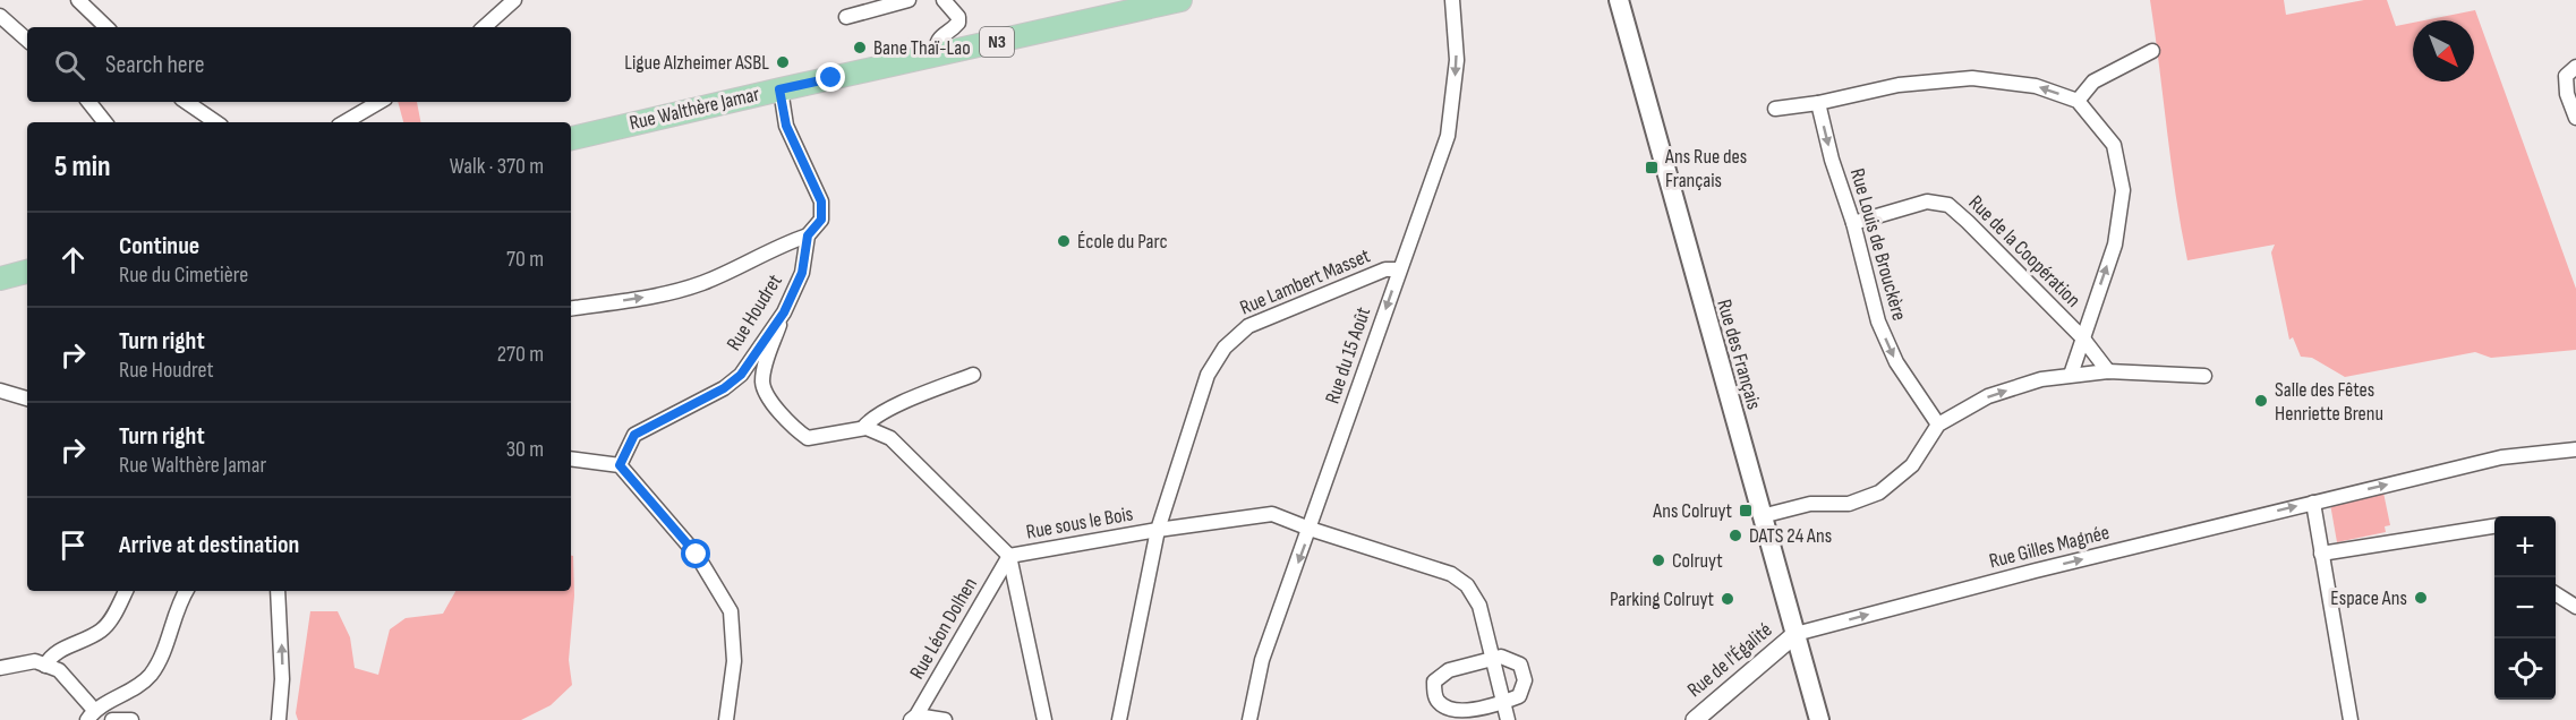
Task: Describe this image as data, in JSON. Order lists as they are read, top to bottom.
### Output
{
  "streets": {
    "main road": ["N3", "Rue Walthère Jamar", "Rue des Français"],
    "street": [
      "Rue Louis de Brouckère",
      "Rue de la Coopération",
      "Rue Lambert Masset",
      "Rue Houdret",
      "Rue du 15 Août",
      "Rue sous le Bois",
      "Rue Gilles Magnée",
      "Rue Léon Dolhen",
      "Rue de l'Égalité"
    ]
  },
  "crossings": [
    ["Rue Walthère Jamar", "Rue Houdret"],
    ["Rue Louis de Brouckère", "Rue de la Coopération"],
    ["Rue Lambert Masset", "Rue du 15 Août"],
    ["Rue Lambert Masset", "Rue sous le Bois"],
    ["Rue des Français", "Rue Gilles Magnée"],
    ["Rue des Français", "Rue de l'Égalité"],
    ["Rue du 15 Août", "Rue sous le Bois"],
    ["Rue sous le Bois", "Rue Léon Dolhen"],
    ["Rue Gilles Magnée", "Rue de l'Égalité"]
  ],
  "one_way": ["Rue Louis de Brouckère", "Rue du 15 Août"],
  "places": {
    "other": [
      "Bane Thaï-Lao",
      "Ligue Alzheimer ASBL",
      "École du Parc",
      "Salle des Fêtes Henriette Brenu",
      "DATS 24 Ans",
      "Colruyt",
      "Espace Ans",
      "Parking Colruyt"
    ],
    "transit": ["Ans Rue des Français", "Ans Colruyt"]
  },
  "north": "bottom right",
  "page": {
    "search": "Search here",
    "heading": ["5 min", "Walk · 370 m"],
    "list": [
      ["Continue", "Rue du Cimetière", "70 m"],
      ["Turn right", "Rue Houdret", "270 m"],
      ["Turn right", "Rue Walthère Jamar", "30 m"],
      "Arrive at destination"
    ],
    "map_buttons": ["+", "−"]
  }
}
